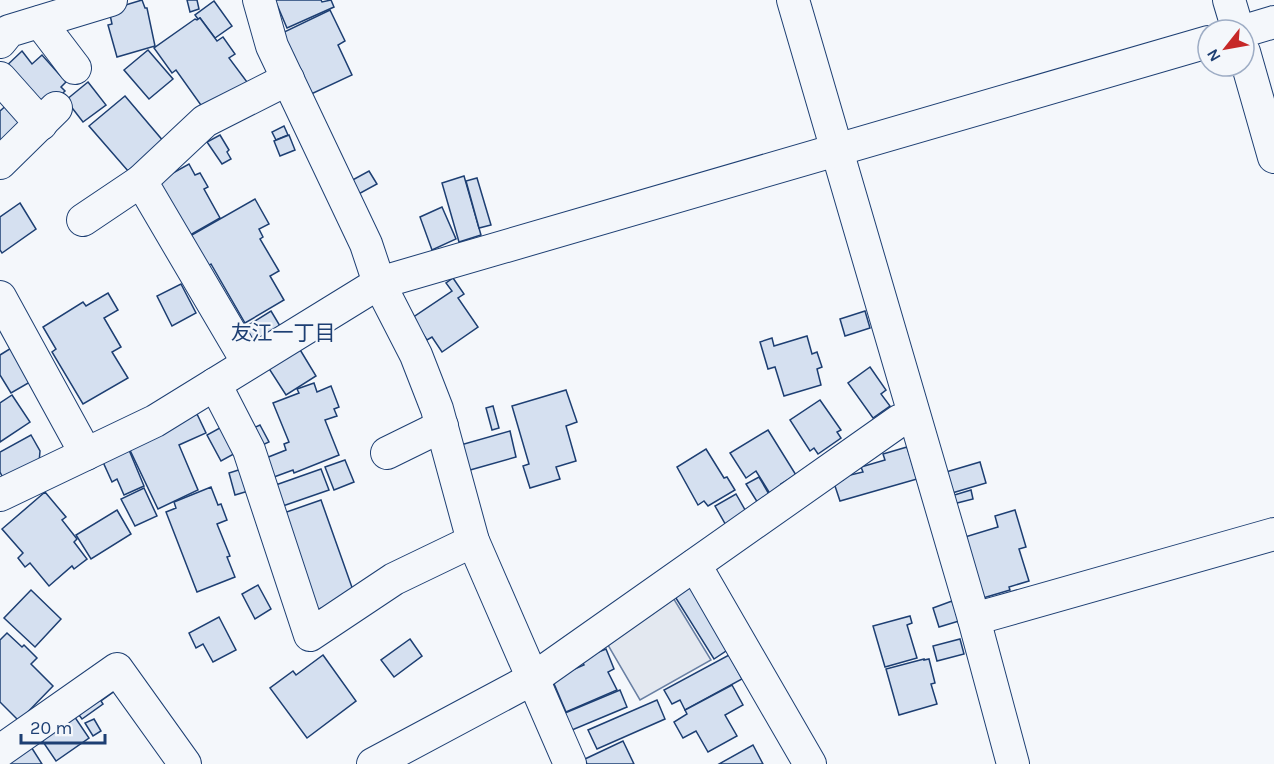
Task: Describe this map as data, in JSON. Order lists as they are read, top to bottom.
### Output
{
  "districts": ["友江一丁目"],
  "scale_bar": "20 m",
  "north": "bottom left"
}
